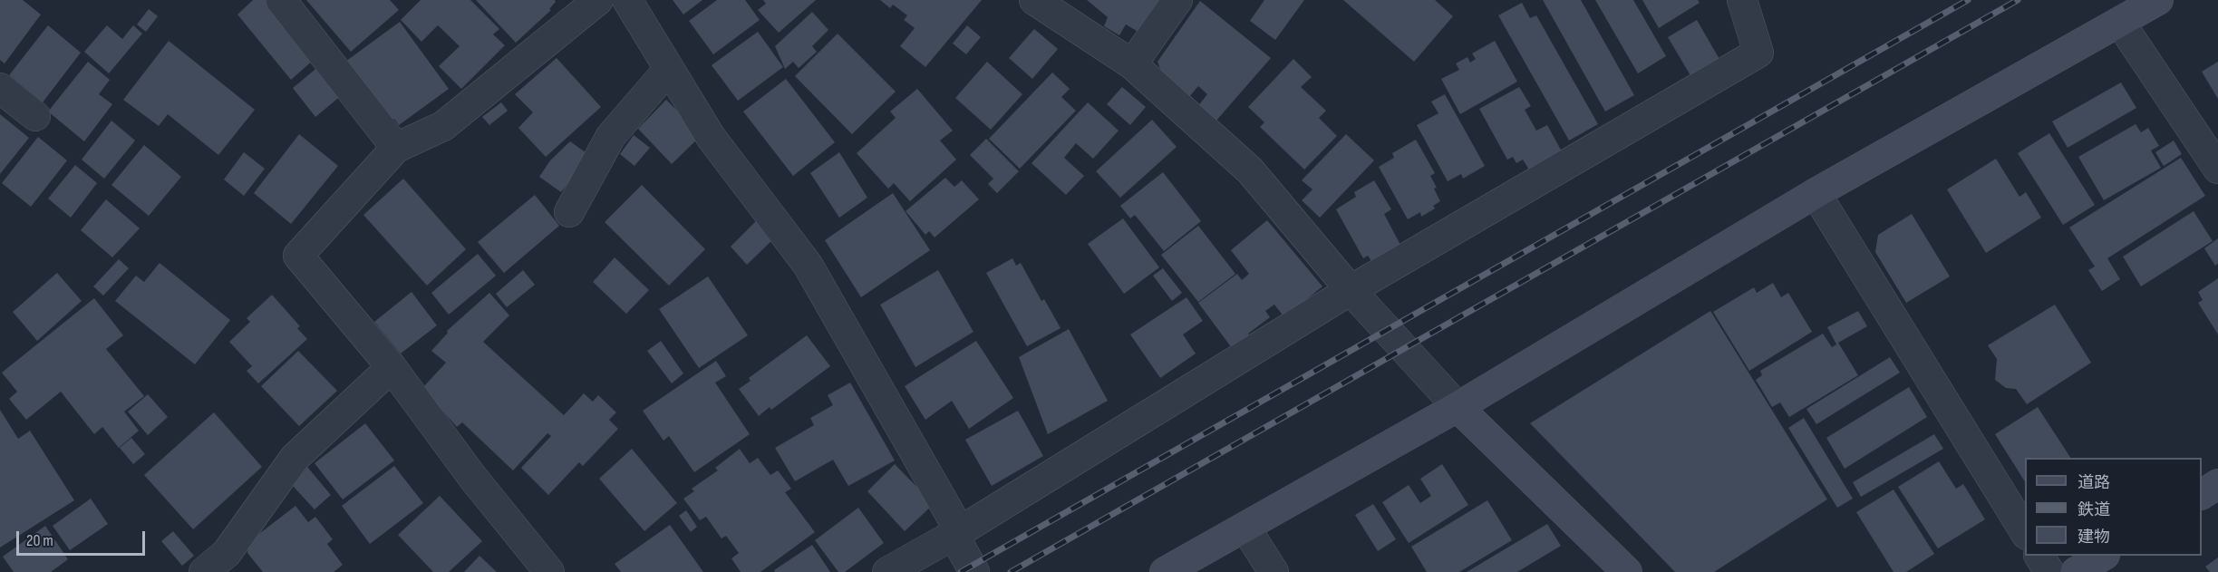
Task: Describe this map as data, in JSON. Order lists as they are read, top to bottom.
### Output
{
  "legend": ["道路", "鉄道", "建物"],
  "scale_bar": "20 m"
}
